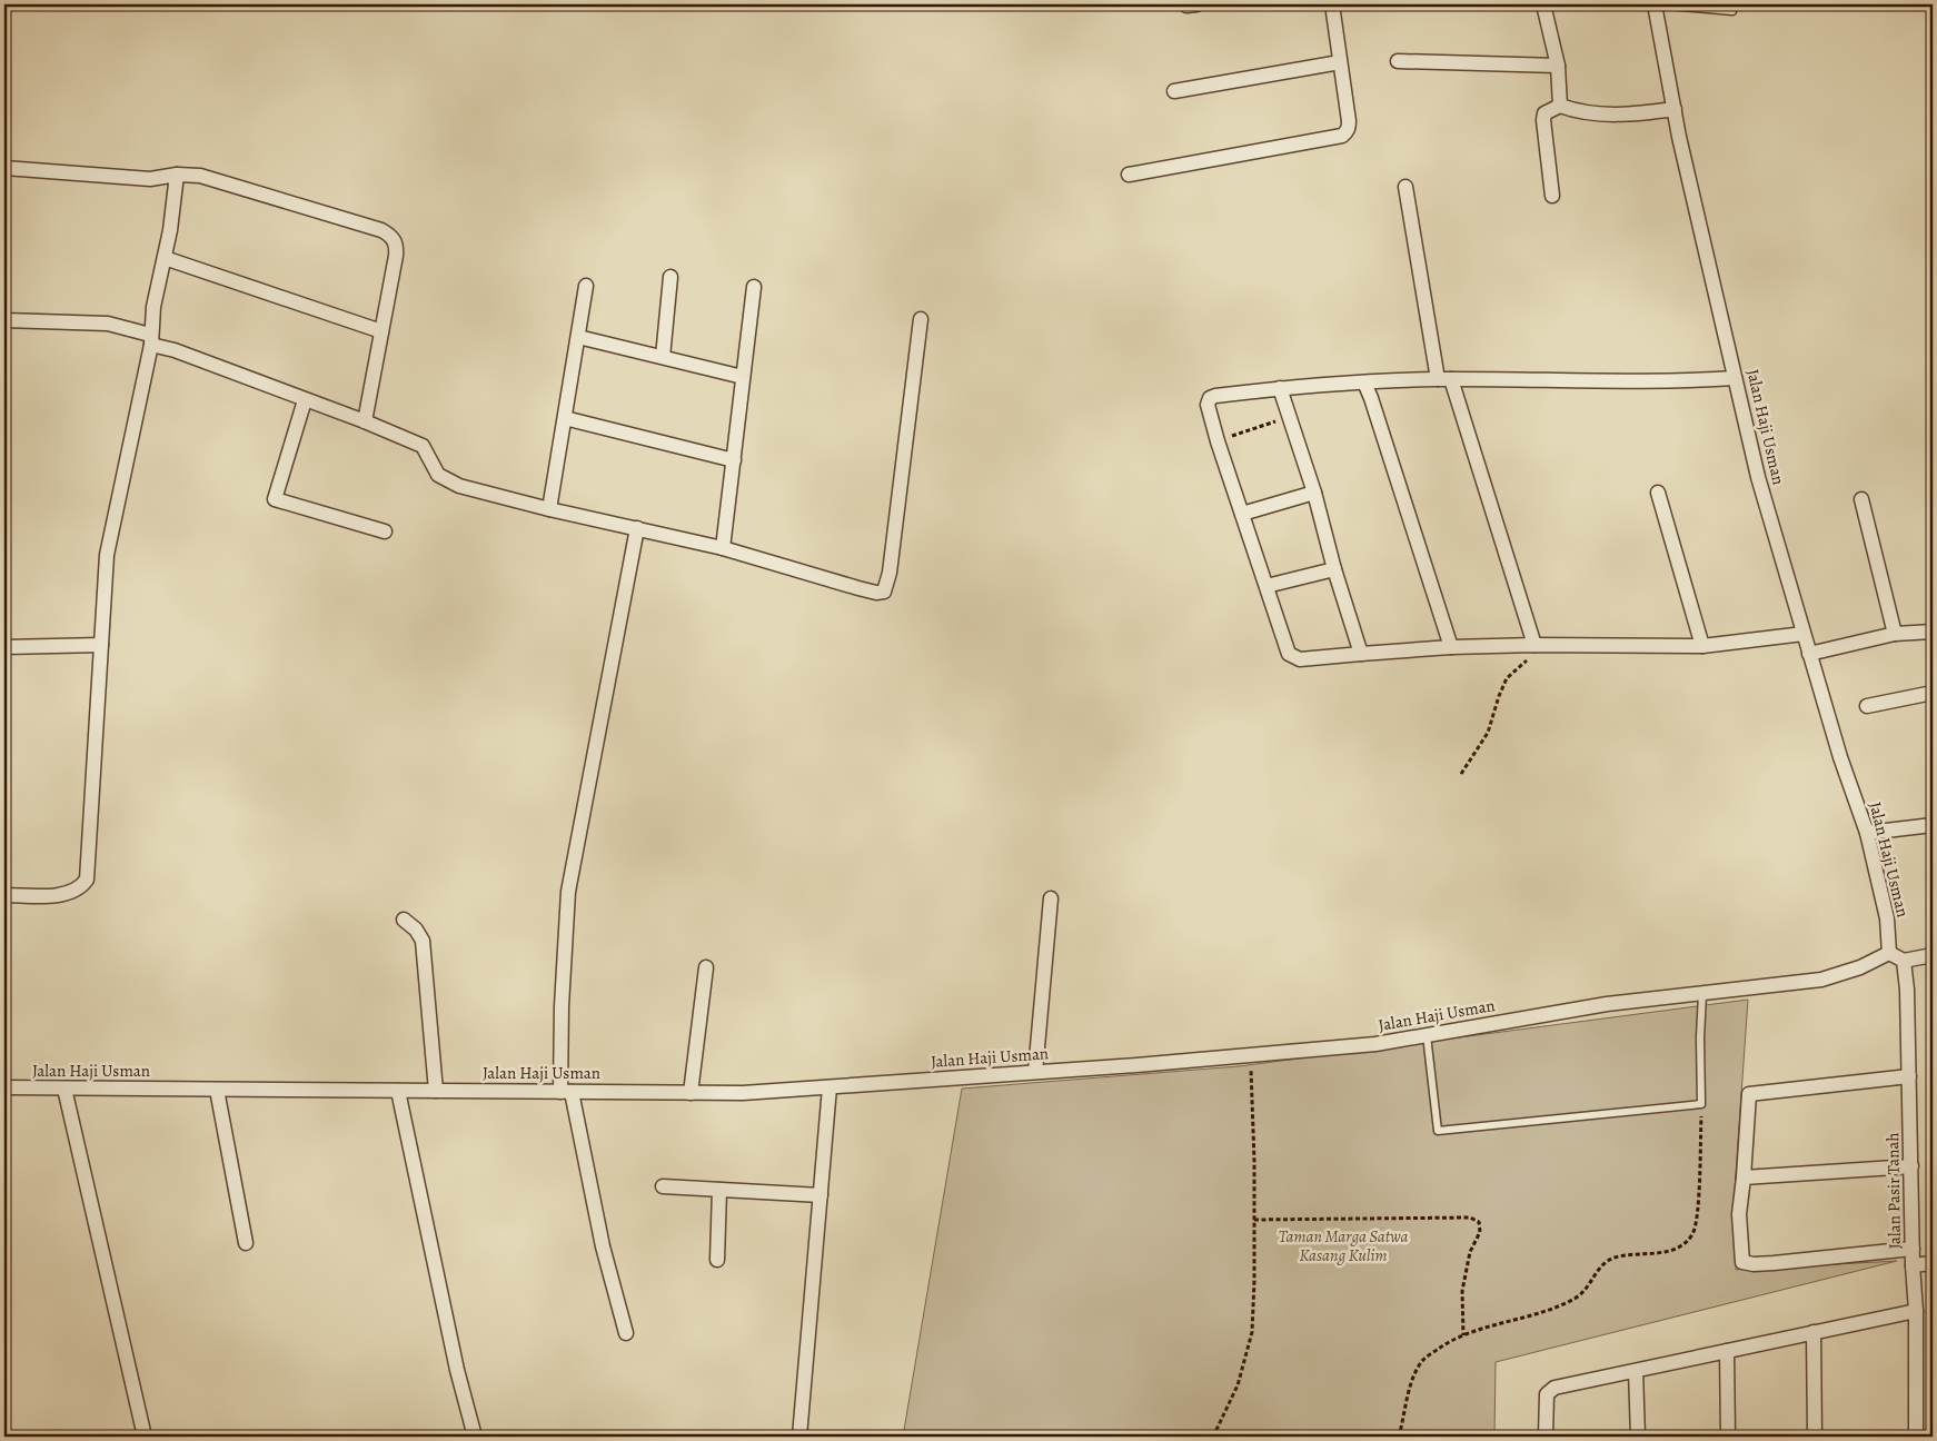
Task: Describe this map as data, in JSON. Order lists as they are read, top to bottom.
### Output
{
  "streets": {
    "street": ["Jalan Haji Usman", "Jalan Pasir Tanah"]
  },
  "parks": ["Taman Marga Satwa Kasang Kulim"]
}
